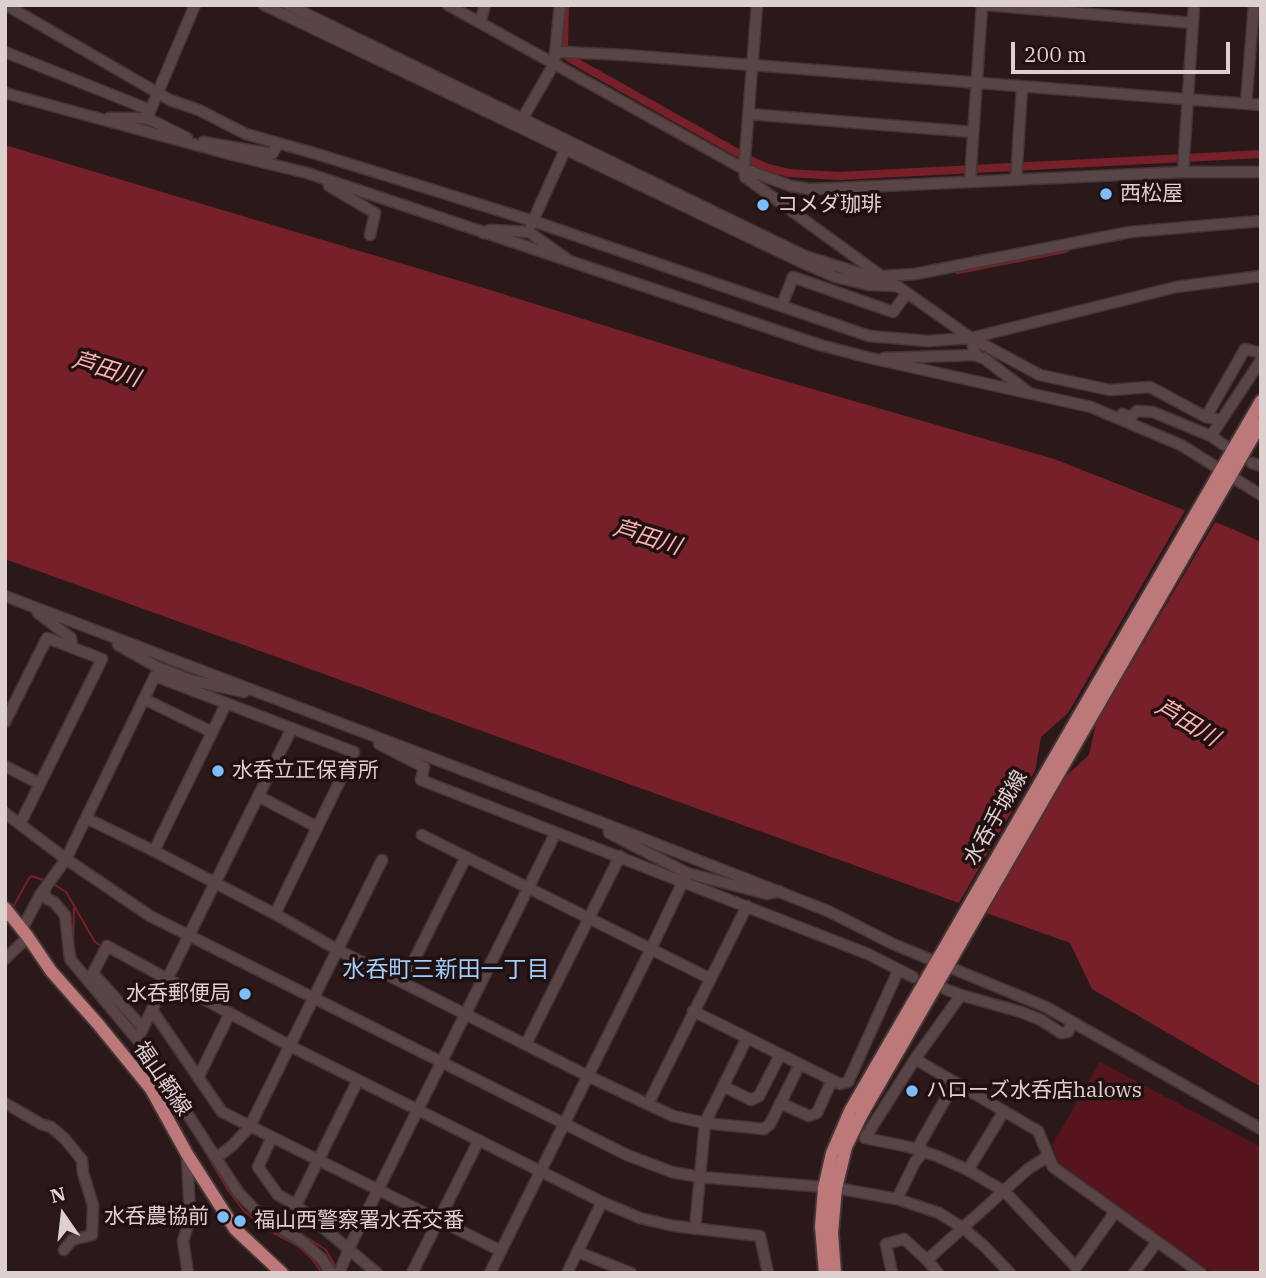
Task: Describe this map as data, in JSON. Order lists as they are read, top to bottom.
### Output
{
  "streets": {
    "main road": ["水呑手城線", "福山鞆線"]
  },
  "districts": ["水呑町三新田一丁目"],
  "water": ["芦田川"],
  "places": [
    "西松屋",
    "コメダ珈琲",
    "水呑立正保育所",
    "水呑郵便局",
    "ハローズ水呑店halows",
    "水呑農協前",
    "福山西警察署水呑交番"
  ],
  "scale_bar": "200 m",
  "north": "top"
}
